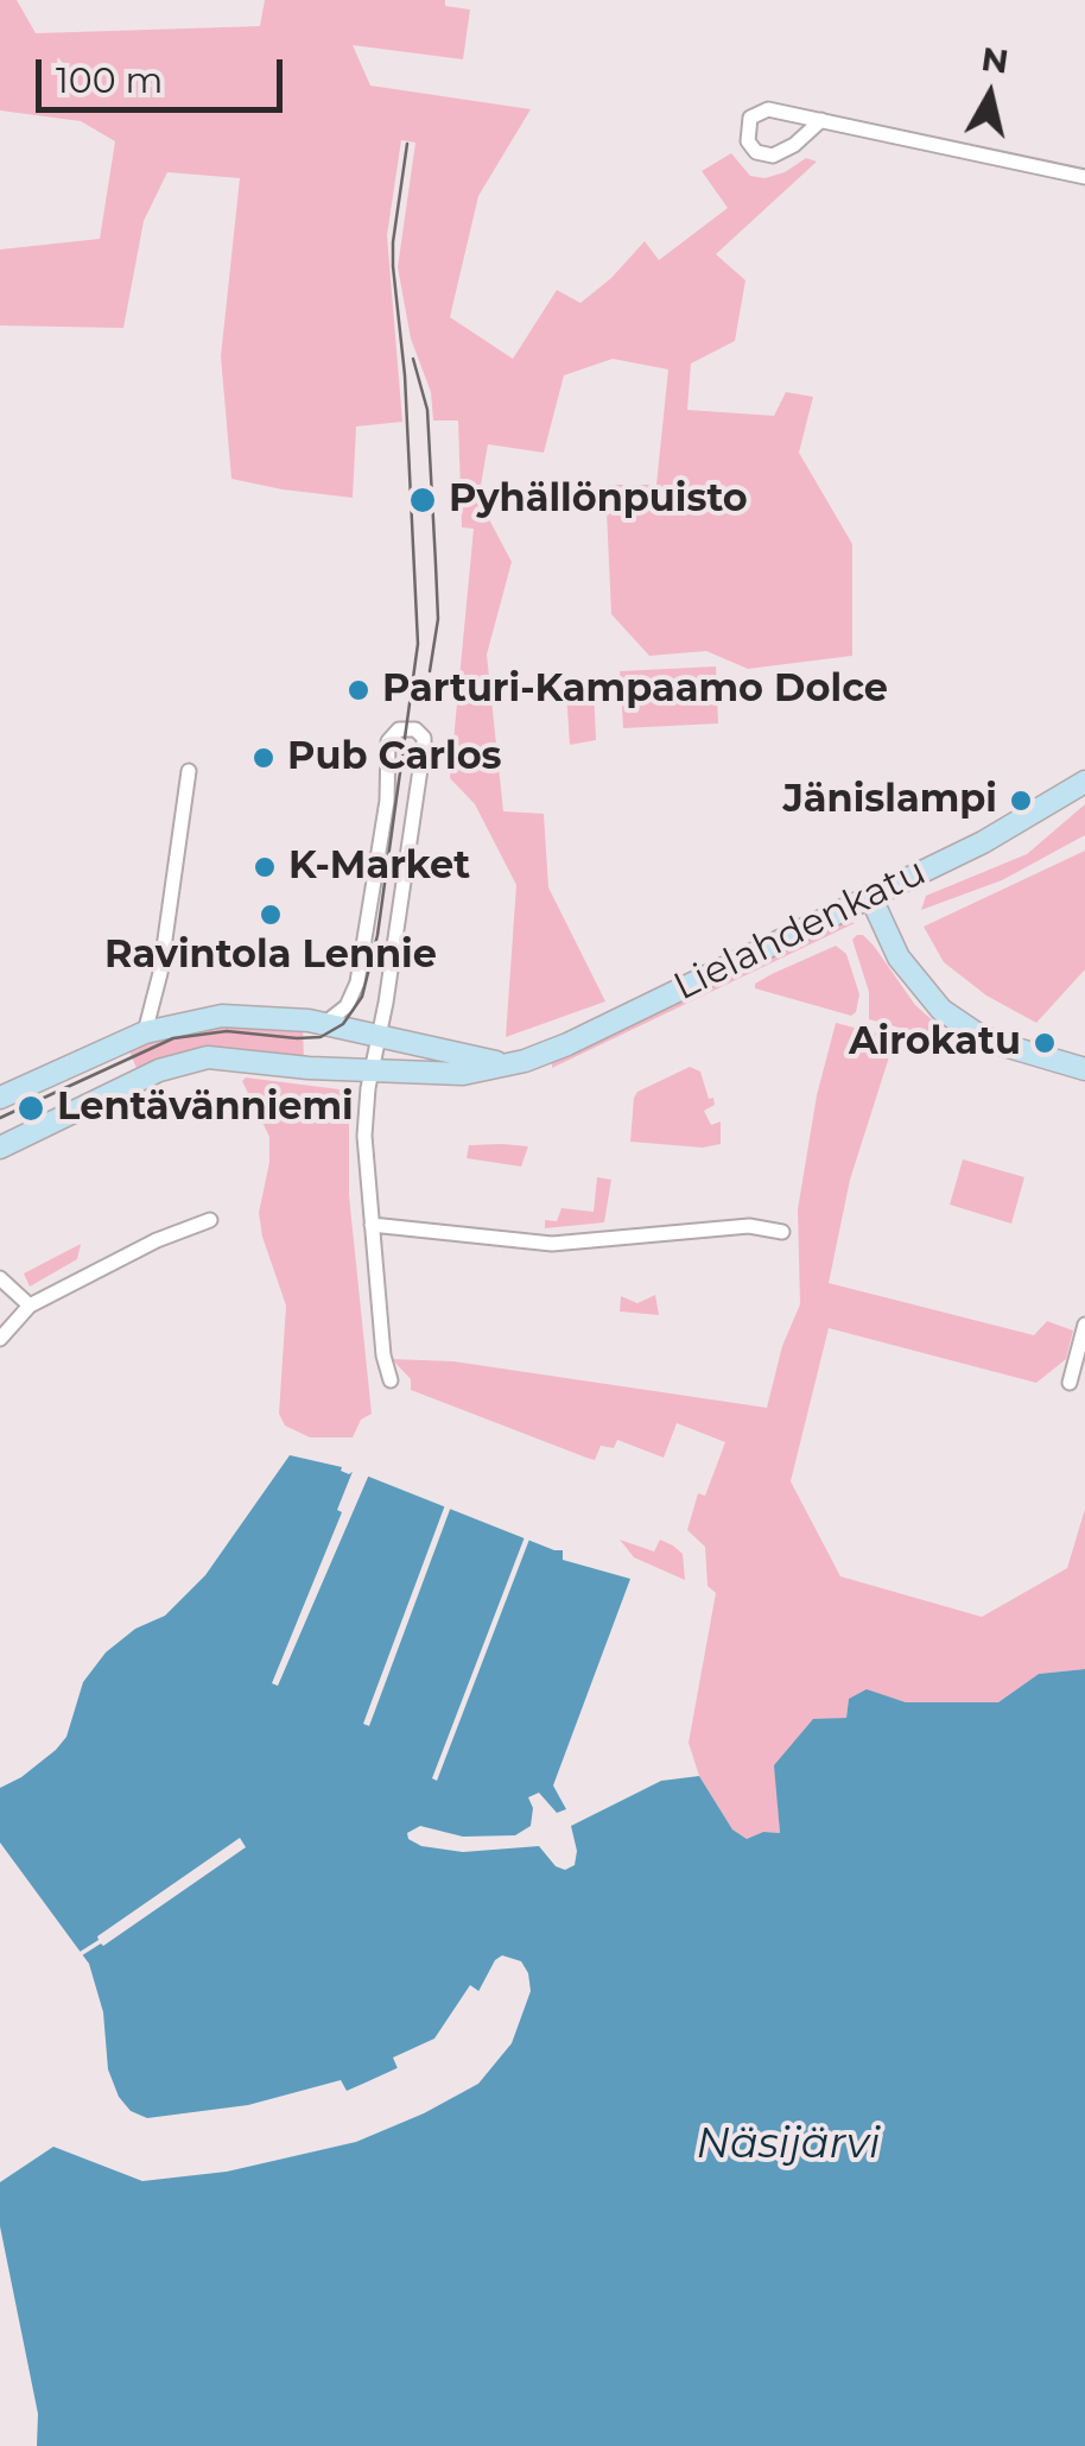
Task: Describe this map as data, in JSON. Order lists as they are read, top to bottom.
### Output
{
  "streets": {
    "main road": ["Lielahdenkatu"]
  },
  "water": ["Näsijärvi"],
  "places": [
    "Pyhällönpuisto",
    "Parturi-Kampaamo Dolce",
    "Pub Carlos",
    "Jänislampi",
    "K-Market",
    "Ravintola Lennie",
    "Airokatu",
    "Lentävänniemi"
  ],
  "scale_bar": "100 m",
  "north": "top"
}
